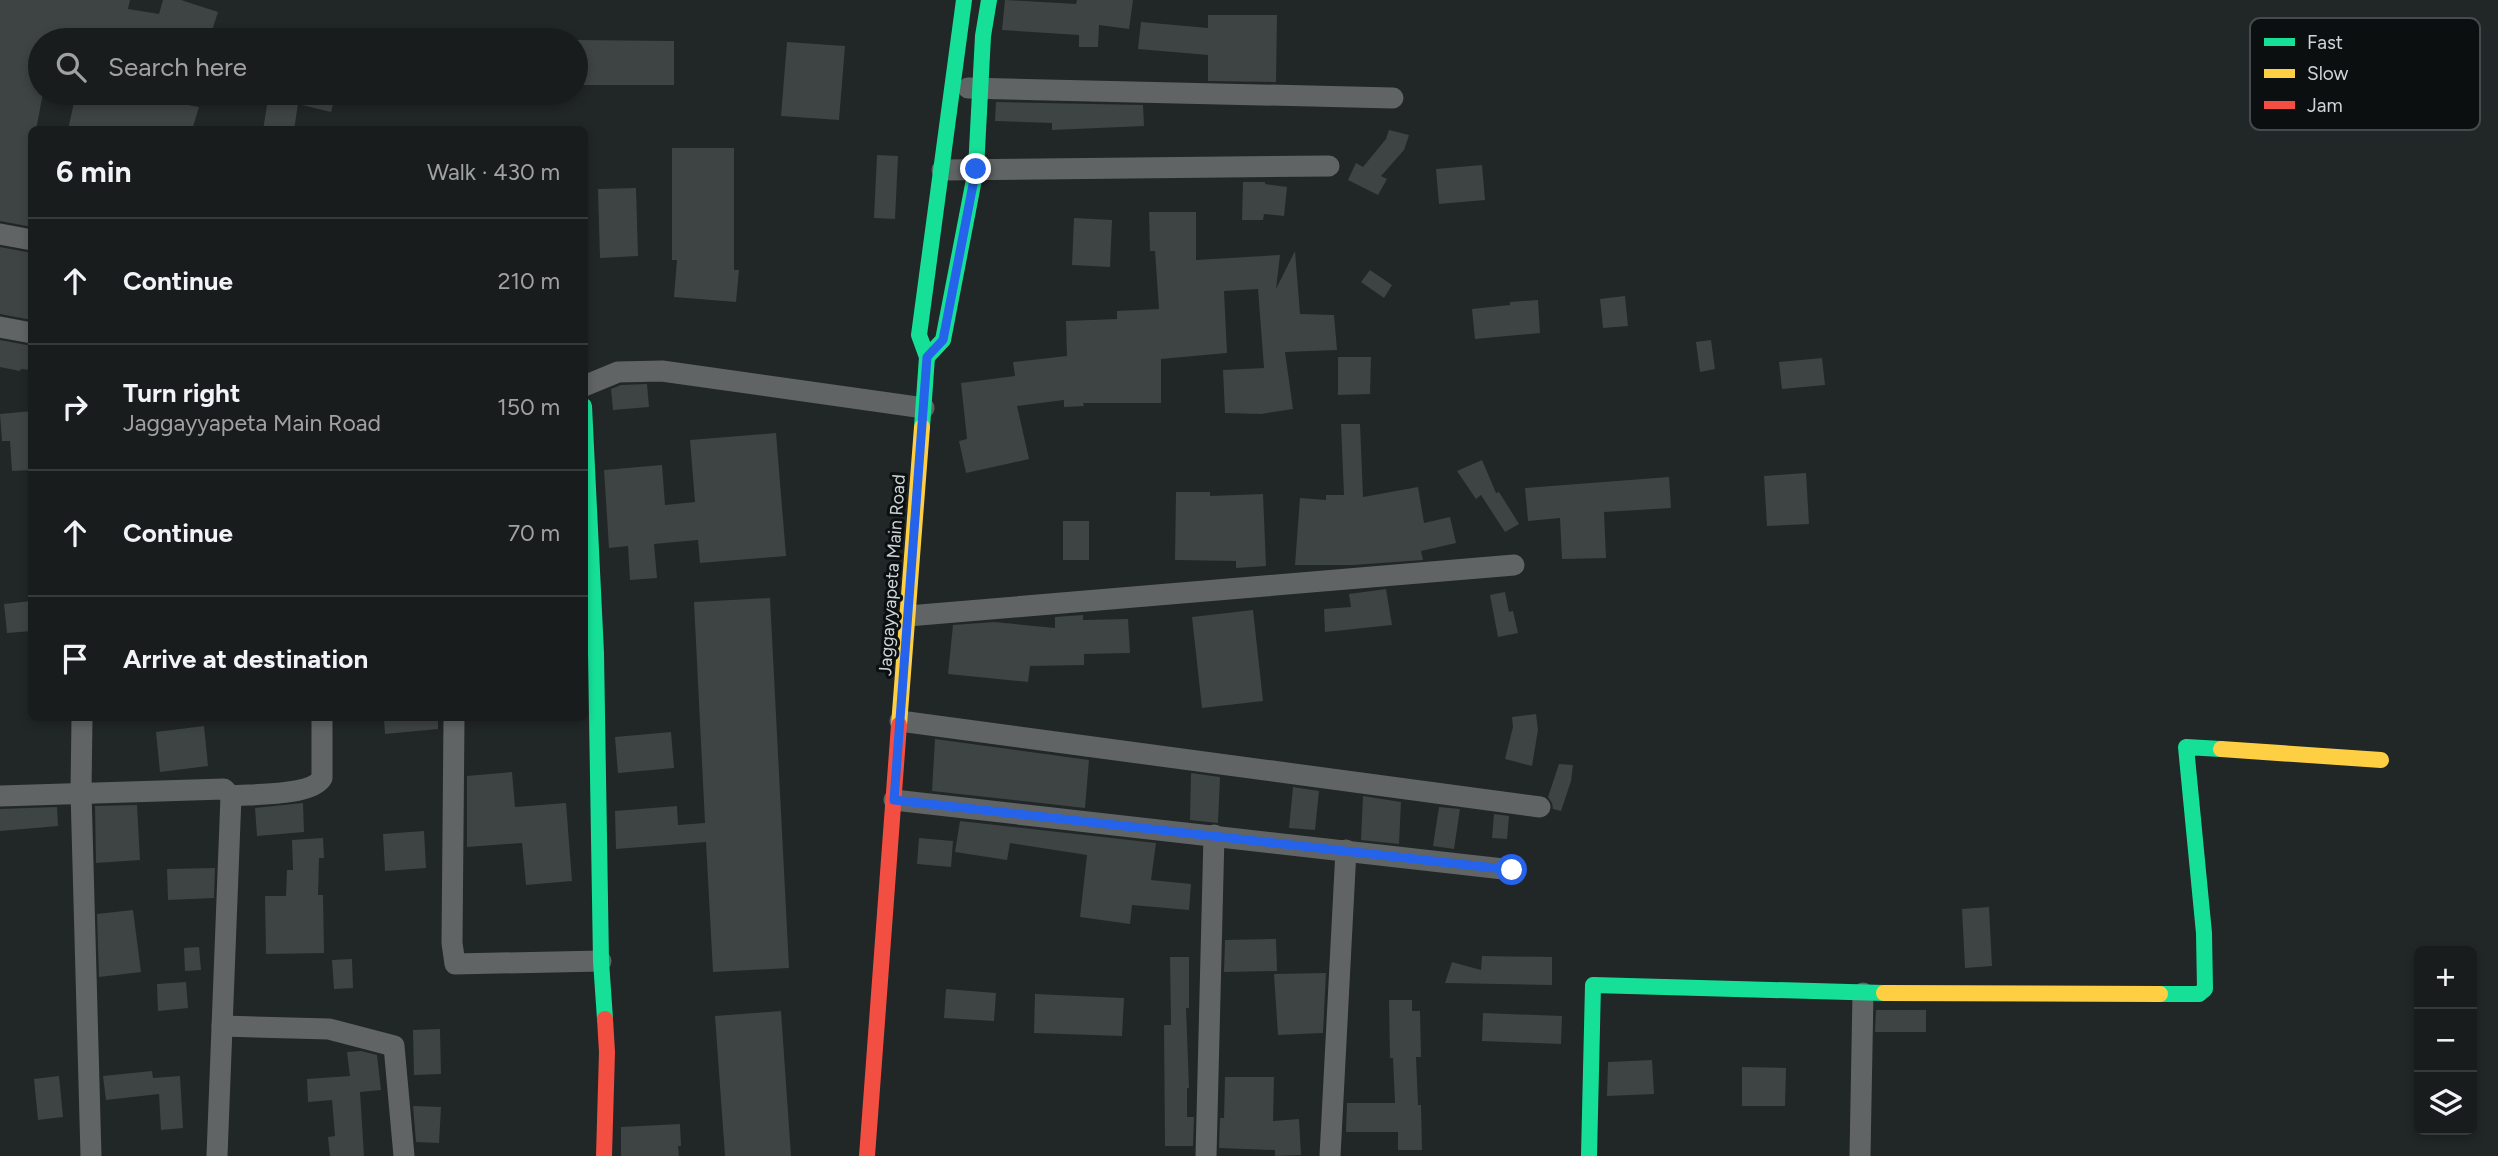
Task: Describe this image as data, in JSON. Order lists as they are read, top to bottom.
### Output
{
  "streets": {
    "street": ["Jaggayyapeta Main Road"]
  },
  "legend": ["Fast", "Slow", "Jam"],
  "page": {
    "search": "Search here",
    "heading": ["6 min", "Walk · 430 m"],
    "list": [
      ["Continue", "210 m"],
      ["Turn right", "Jaggayyapeta Main Road", "150 m"],
      ["Continue", "70 m"],
      "Arrive at destination"
    ],
    "map_buttons": ["+", "−"]
  }
}
